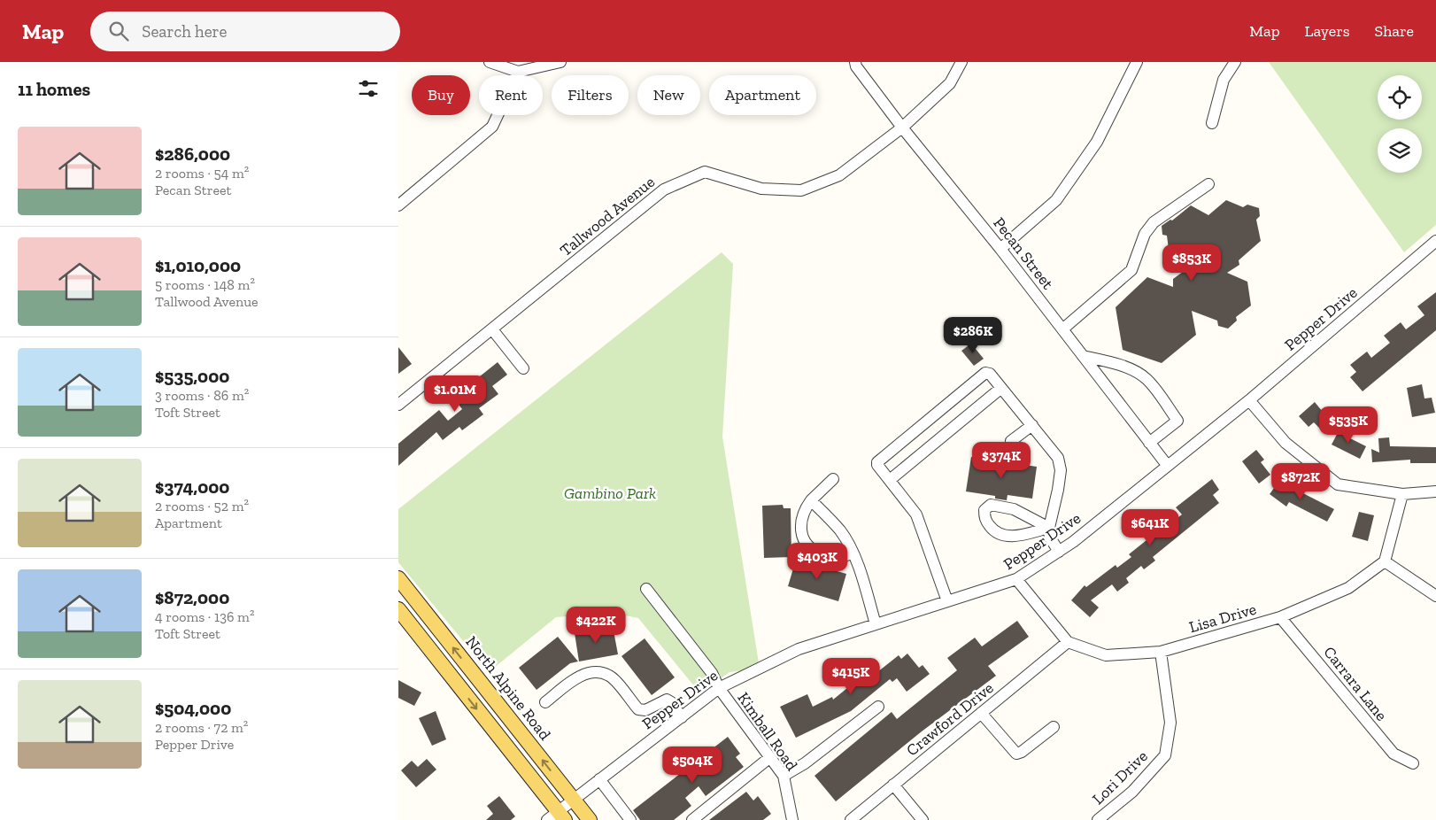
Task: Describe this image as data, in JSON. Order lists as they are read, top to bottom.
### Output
{
  "streets": {
    "main road": ["North Alpine Road"],
    "street": [
      "Tallwood Avenue",
      "Pecan Street",
      "Pepper Drive",
      "Lisa Drive",
      "Carrara Lane",
      "Crawford Drive",
      "Kimball Road",
      "Lori Drive"
    ]
  },
  "crossings": [
    ["Tallwood Avenue", "Pecan Street"],
    ["Pecan Street", "Pepper Drive"],
    ["Pepper Drive", "North Alpine Road"],
    ["Pepper Drive", "Kimball Road"],
    ["Lisa Drive", "Carrara Lane"],
    ["Lisa Drive", "Crawford Drive"],
    ["Lisa Drive", "Lori Drive"]
  ],
  "parks": ["Gambino Park"],
  "page": {
    "header": "Map",
    "search": "Search here",
    "nav": ["Map", "Layers", "Share"],
    "heading": "11 homes",
    "chip": [
      "Buy",
      "Rent",
      "Filters",
      "New",
      "Apartment"
    ],
    "list": [
      {
        "name": "$286,000",
        "note": "2 rooms · 54 m² · Pecan Street"
      },
      {
        "name": "$1,010,000",
        "note": "5 rooms · 148 m² · Tallwood Avenue"
      },
      {
        "name": "$535,000",
        "note": "3 rooms · 86 m² · Toft Street"
      },
      {
        "name": "$374,000",
        "note": "2 rooms · 52 m² · Apartment"
      },
      {
        "name": "$872,000",
        "note": "4 rooms · 136 m² · Toft Street"
      },
      {
        "name": "$504,000",
        "note": "2 rooms · 72 m² · Pepper Drive"
      }
    ],
    "price": [
      "$853K",
      "$286K",
      "$1.01M",
      "$535K",
      "$374K",
      "$872K",
      "$641K",
      "$403K",
      "$422K",
      "$415K",
      "$504K"
    ]
  }
}
